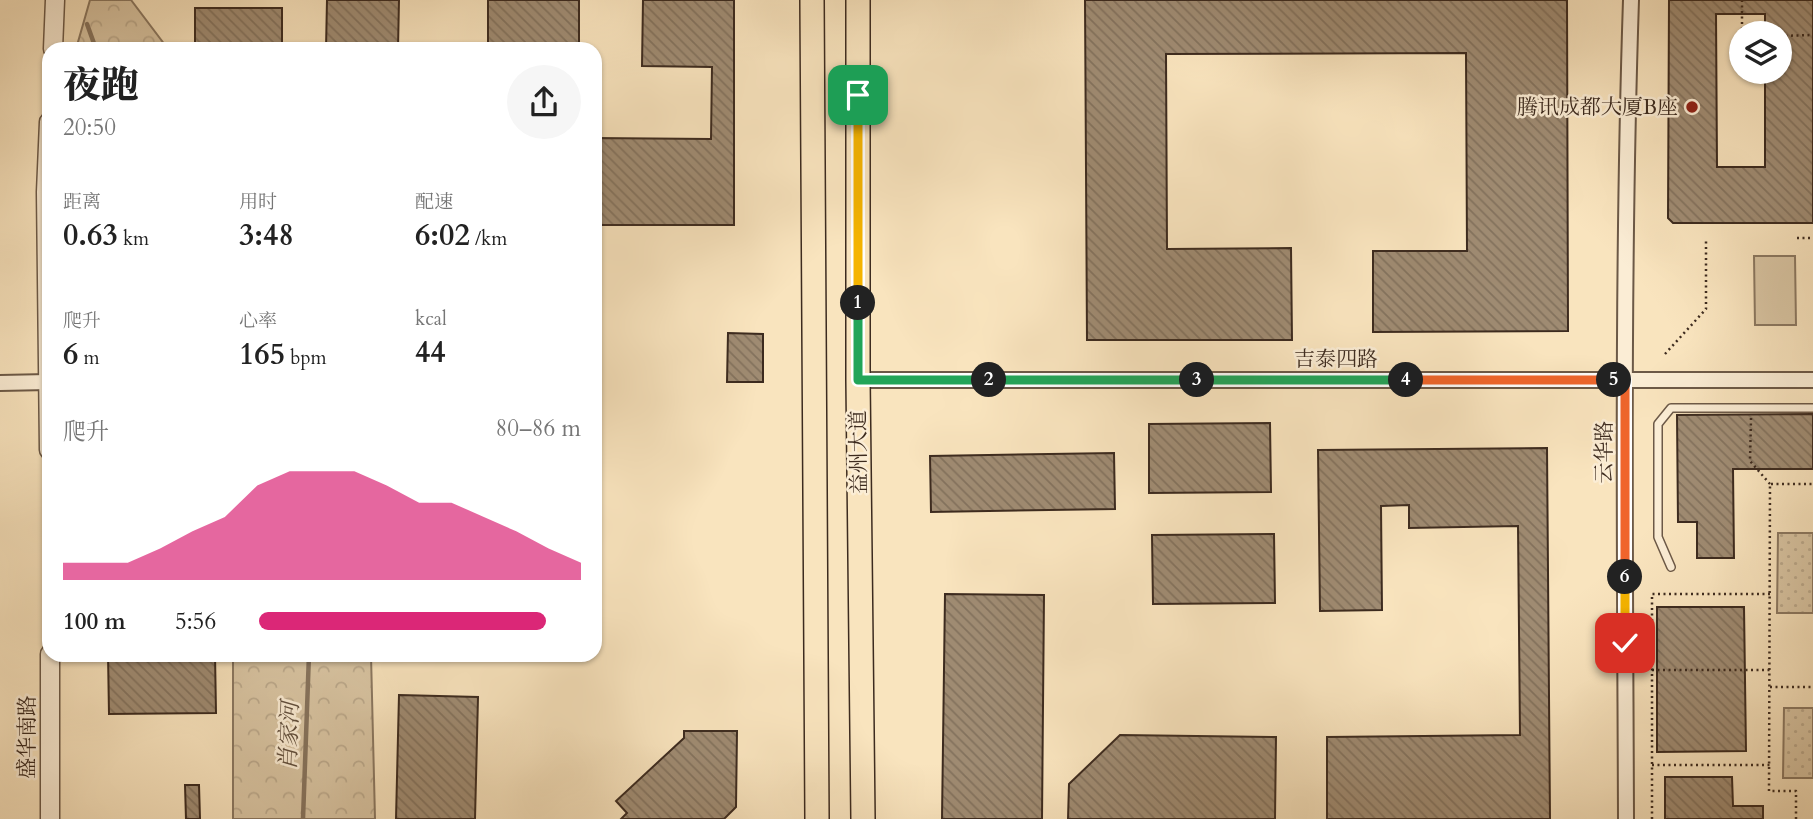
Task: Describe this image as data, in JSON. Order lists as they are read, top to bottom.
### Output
{
  "streets": {
    "main road": ["益州大道"],
    "street": ["吉泰四路", "云华路", "盛华南路"]
  },
  "crossings": [
    ["吉泰四路", "益州大道"],
    ["吉泰四路", "云华路"]
  ],
  "water": ["肖家河"],
  "places": ["腾讯成都大厦B座"],
  "page": {
    "heading": ["夜跑", "20:50"],
    "stats": [
      ["距离", "0.63 km"],
      ["用时", "3:48"],
      ["配速", "6:02 /km"],
      ["爬升", "6 m"],
      ["心率", "165 bpm"],
      ["kcal", "44"]
    ],
    "pins": [
      "1",
      "2",
      "3",
      "4",
      "5",
      "6"
    ],
    "chart": ["爬升", "80–86 m"],
    "list": [
      {
        "name": "100 m",
        "note": "5:56"
      }
    ]
  }
}
